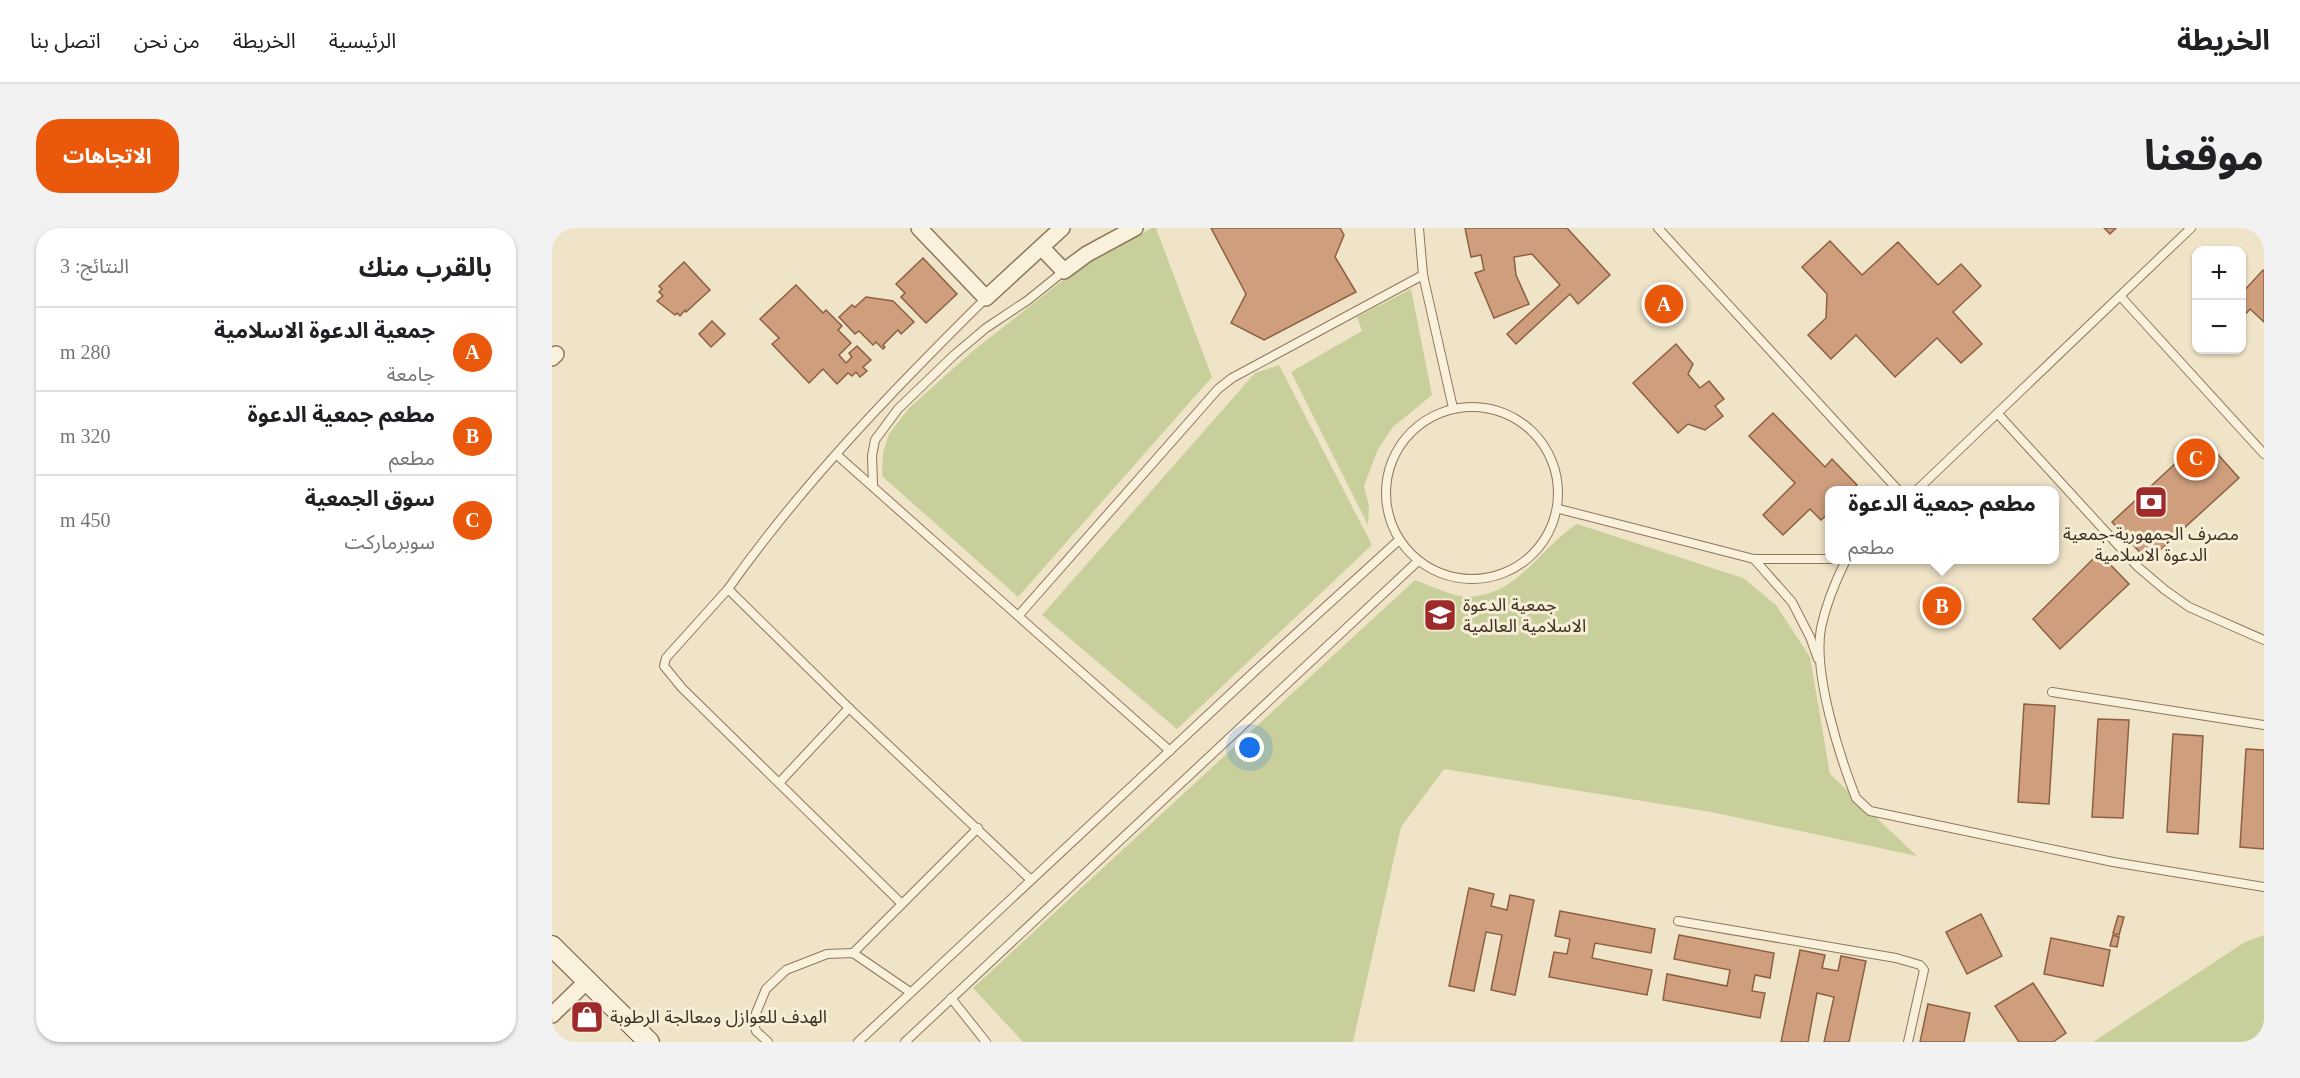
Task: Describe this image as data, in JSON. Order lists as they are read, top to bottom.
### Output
{
  "places": {
    "bank": ["مصرف الجمهورية-جمعية الدعوة الاسلامية"],
    "school or university": ["جمعية الدعوة الاسلامية العالمية"],
    "shop": ["الهدف للعوازل ومعالجة الرطوبة"]
  },
  "page": {
    "header": "الخريطة",
    "nav": [
      "الرئيسية",
      "الخريطة",
      "من نحن",
      "اتصل بنا"
    ],
    "title": "موقعنا",
    "buttons": "الاتجاهات",
    "heading": ["بالقرب منك", "النتائج: 3"],
    "map_buttons": ["+", "−"],
    "pins": ["A", "C", "B"],
    "list": [
      {
        "mark": "A",
        "name": "جمعية الدعوة الاسلامية",
        "note": "جامعة",
        "value": "280 m"
      },
      {
        "mark": "B",
        "name": "مطعم جمعية الدعوة",
        "note": "مطعم",
        "value": "320 m"
      },
      {
        "mark": "C",
        "name": "سوق الجمعية",
        "note": "سوبرماركت",
        "value": "450 m"
      }
    ],
    "popup": ["مطعم جمعية الدعوة", "مطعم"]
  }
}
